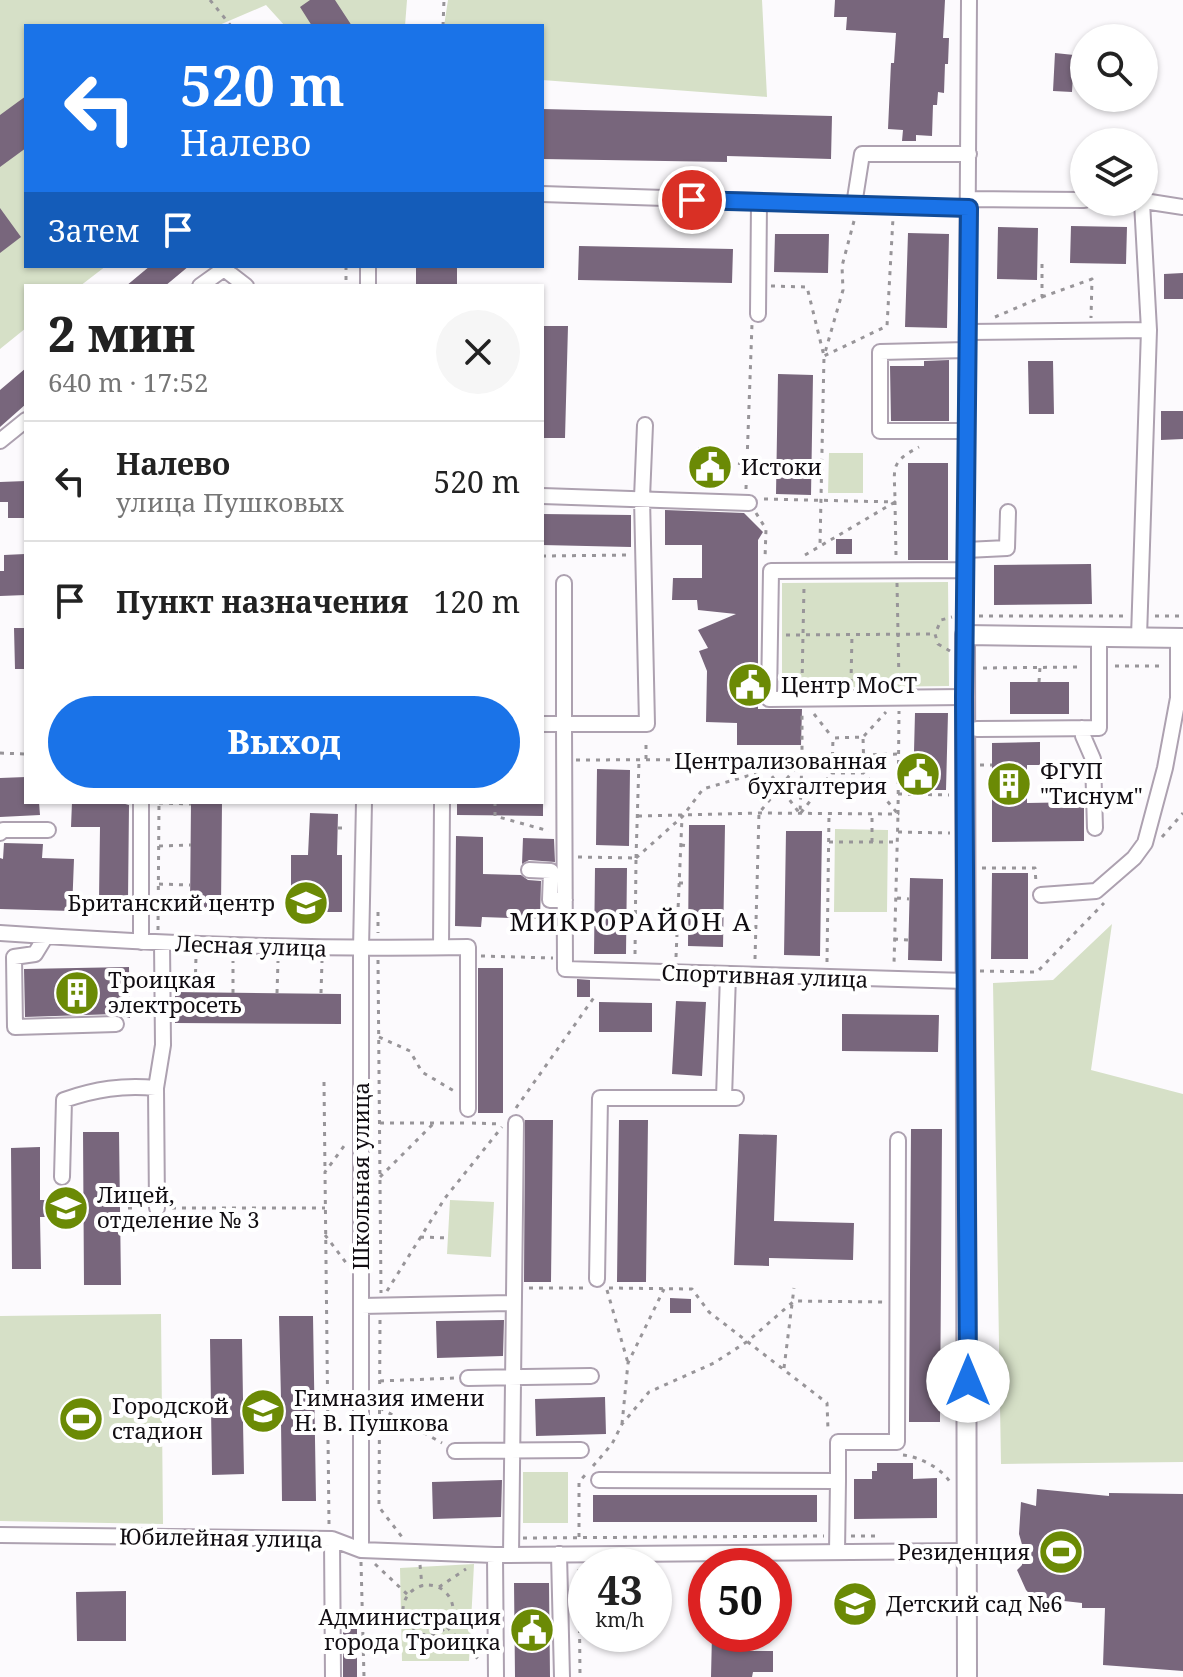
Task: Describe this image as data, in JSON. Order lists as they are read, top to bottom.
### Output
{
  "streets": {
    "street": [
      "Лесная улица",
      "Спортивная улица",
      "Школьная улица",
      "Юбилейная улица"
    ]
  },
  "crossings": [
    ["Лесная улица", "Школьная улица"],
    ["Школьная улица", "Юбилейная улица"]
  ],
  "districts": ["МИКРОРАЙОН А"],
  "places": {
    "public building": [
      "Истоки",
      "Центр МоСТ",
      "Централизованная бухгалтерия",
      "Администрация города Троицка"
    ],
    "building": ["ФГУП \"Тиснум\"", "Троицкая электросеть"],
    "school or university": [
      "Британский центр",
      "Лицей, отделение № 3",
      "Гимназия имени Н. В. Пушкова",
      "Детский сад №6"
    ],
    "sports": ["Городской стадион", "Резиденция"]
  },
  "page": {
    "turn": ["520 m", "Налево"],
    "then": "Затем",
    "heading": ["2 мин", "640 m · 17:52"],
    "list": [
      {
        "name": "Налево",
        "note": "улица Пушковых",
        "value": "520 m"
      },
      {
        "name": "Пункт назначения",
        "value": "120 m"
      }
    ],
    "buttons": "Выход",
    "speed": "43 km/h",
    "limit": "50"
  }
}
